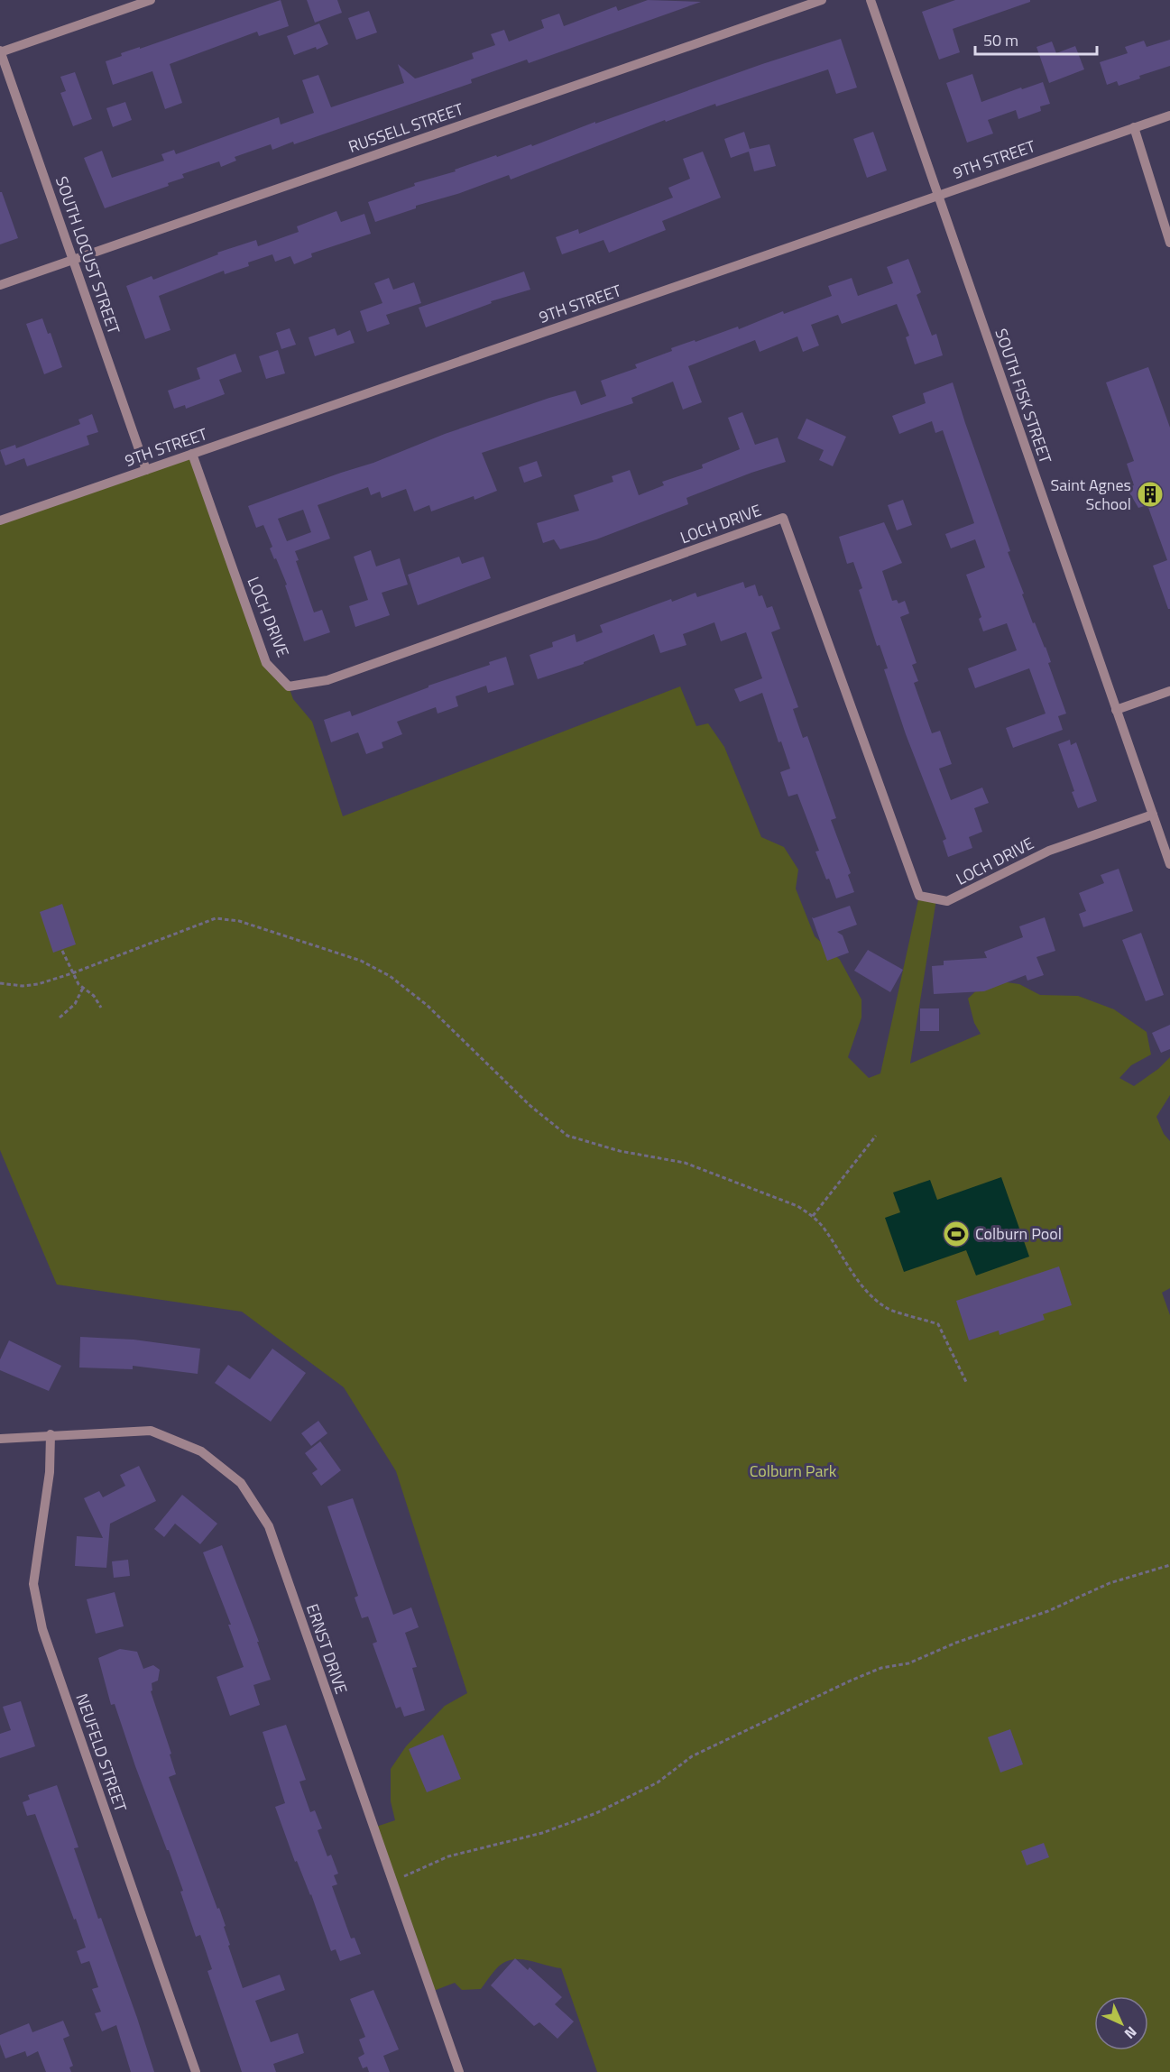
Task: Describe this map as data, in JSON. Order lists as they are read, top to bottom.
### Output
{
  "streets": {
    "street": [
      "RUSSELL STREET",
      "9TH STREET",
      "SOUTH LOCUST STREET",
      "SOUTH FISK STREET",
      "LOCH DRIVE",
      "ERNST DRIVE",
      "NEUFELD STREET"
    ]
  },
  "crossings": [
    ["RUSSELL STREET", "SOUTH LOCUST STREET"],
    ["9TH STREET", "SOUTH LOCUST STREET"],
    ["9TH STREET", "SOUTH FISK STREET"],
    ["9TH STREET", "LOCH DRIVE"],
    ["SOUTH FISK STREET", "LOCH DRIVE"],
    ["ERNST DRIVE", "NEUFELD STREET"]
  ],
  "parks": ["Colburn Park"],
  "places": {
    "building": ["Saint Agnes School"],
    "sports": ["Colburn Pool"]
  },
  "scale_bar": "50 m",
  "north": "bottom right"
}
